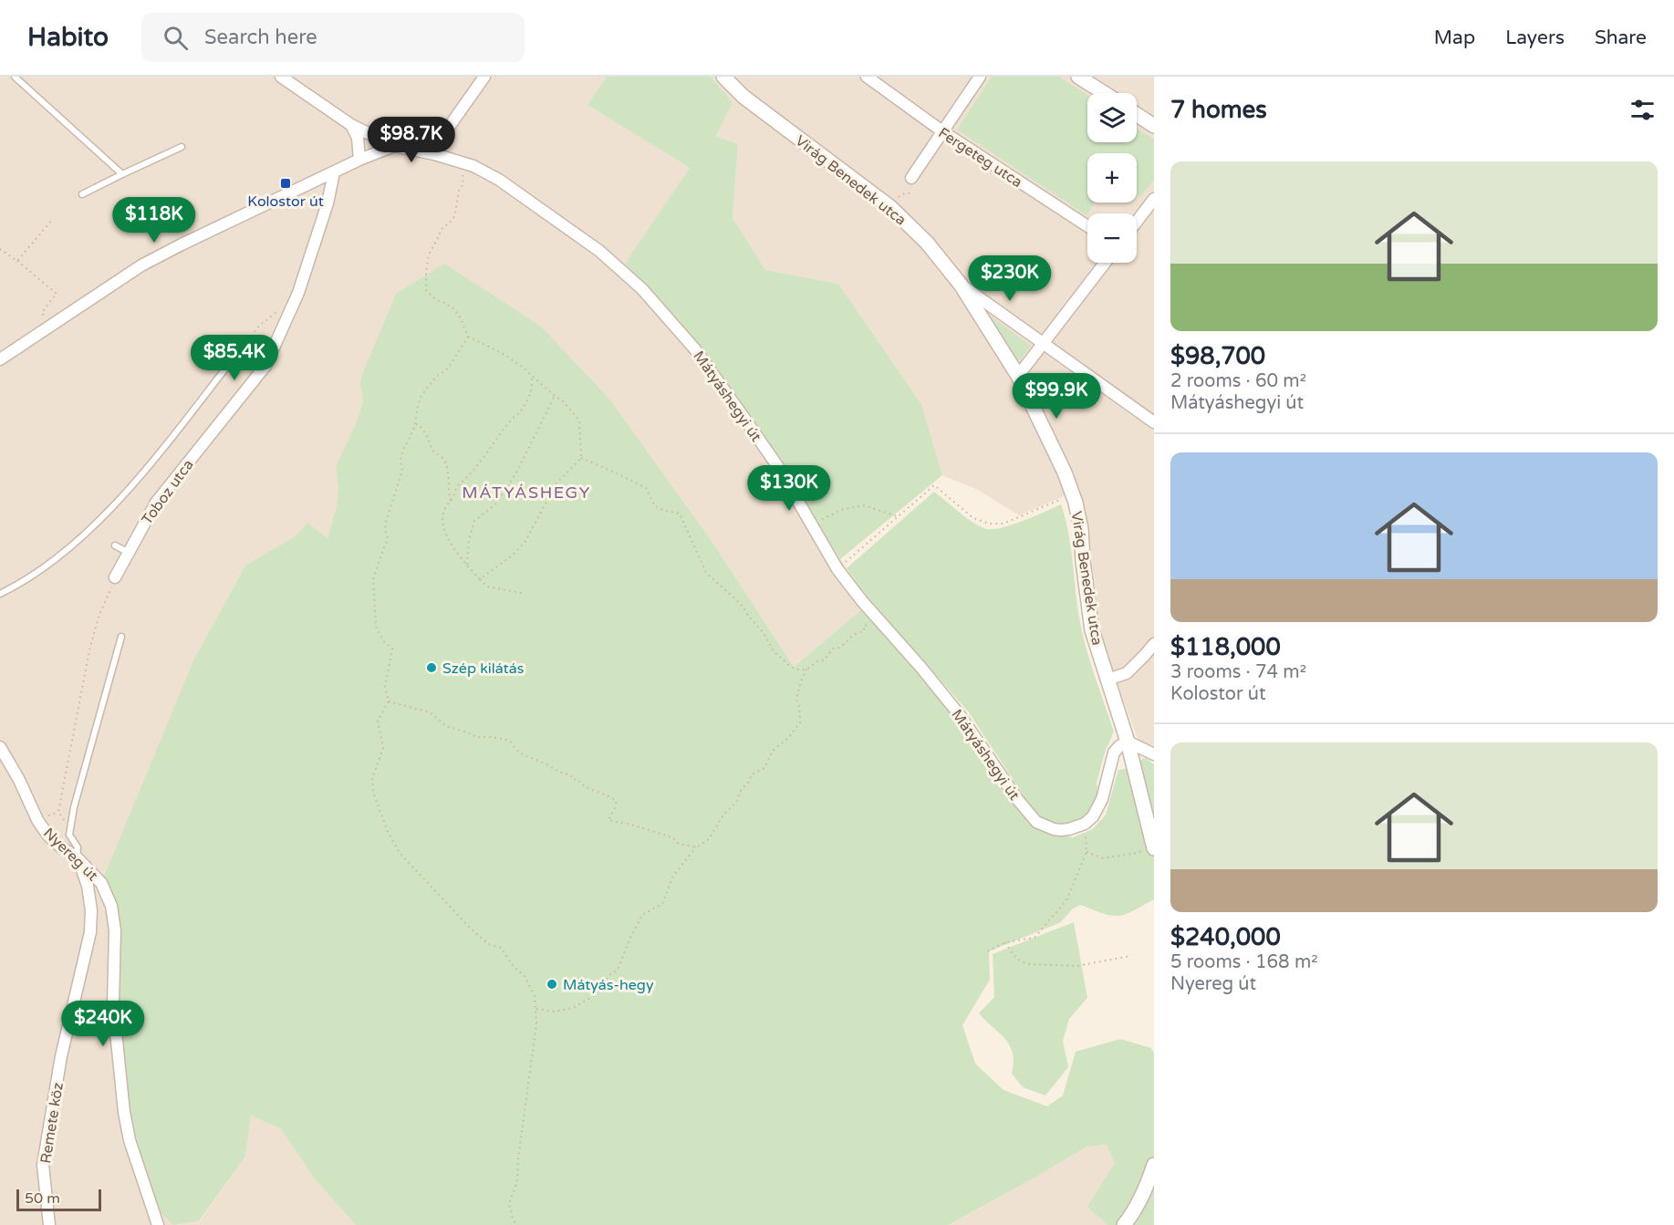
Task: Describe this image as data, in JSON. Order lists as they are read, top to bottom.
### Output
{
  "streets": {
    "street": [
      "Fergeteg utca",
      "Virág Benedek utca",
      "Mátyáshegyi út",
      "Toboz utca",
      "Nyereg út",
      "Remete köz"
    ]
  },
  "crossings": [
    ["Nyereg út", "Remete köz"]
  ],
  "districts": ["MÁTYÁSHEGY"],
  "places": {
    "transit": ["Kolostor út"],
    "other": ["Szép kilátás", "Mátyás-hegy"]
  },
  "scale_bar": "50 m",
  "page": {
    "header": "Habito",
    "search": "Search here",
    "nav": ["Map", "Layers", "Share"],
    "heading": "7 homes",
    "map_buttons": ["+", "−"],
    "price": [
      "$98.7K",
      "$118K",
      "$230K",
      "$85.4K",
      "$99.9K",
      "$130K",
      "$240K"
    ],
    "list": [
      {
        "name": "$98,700",
        "note": "2 rooms · 60 m² · Mátyáshegyi út"
      },
      {
        "name": "$118,000",
        "note": "3 rooms · 74 m² · Kolostor út"
      },
      {
        "name": "$240,000",
        "note": "5 rooms · 168 m² · Nyereg út"
      }
    ],
    "scale": "50 m"
  }
}
